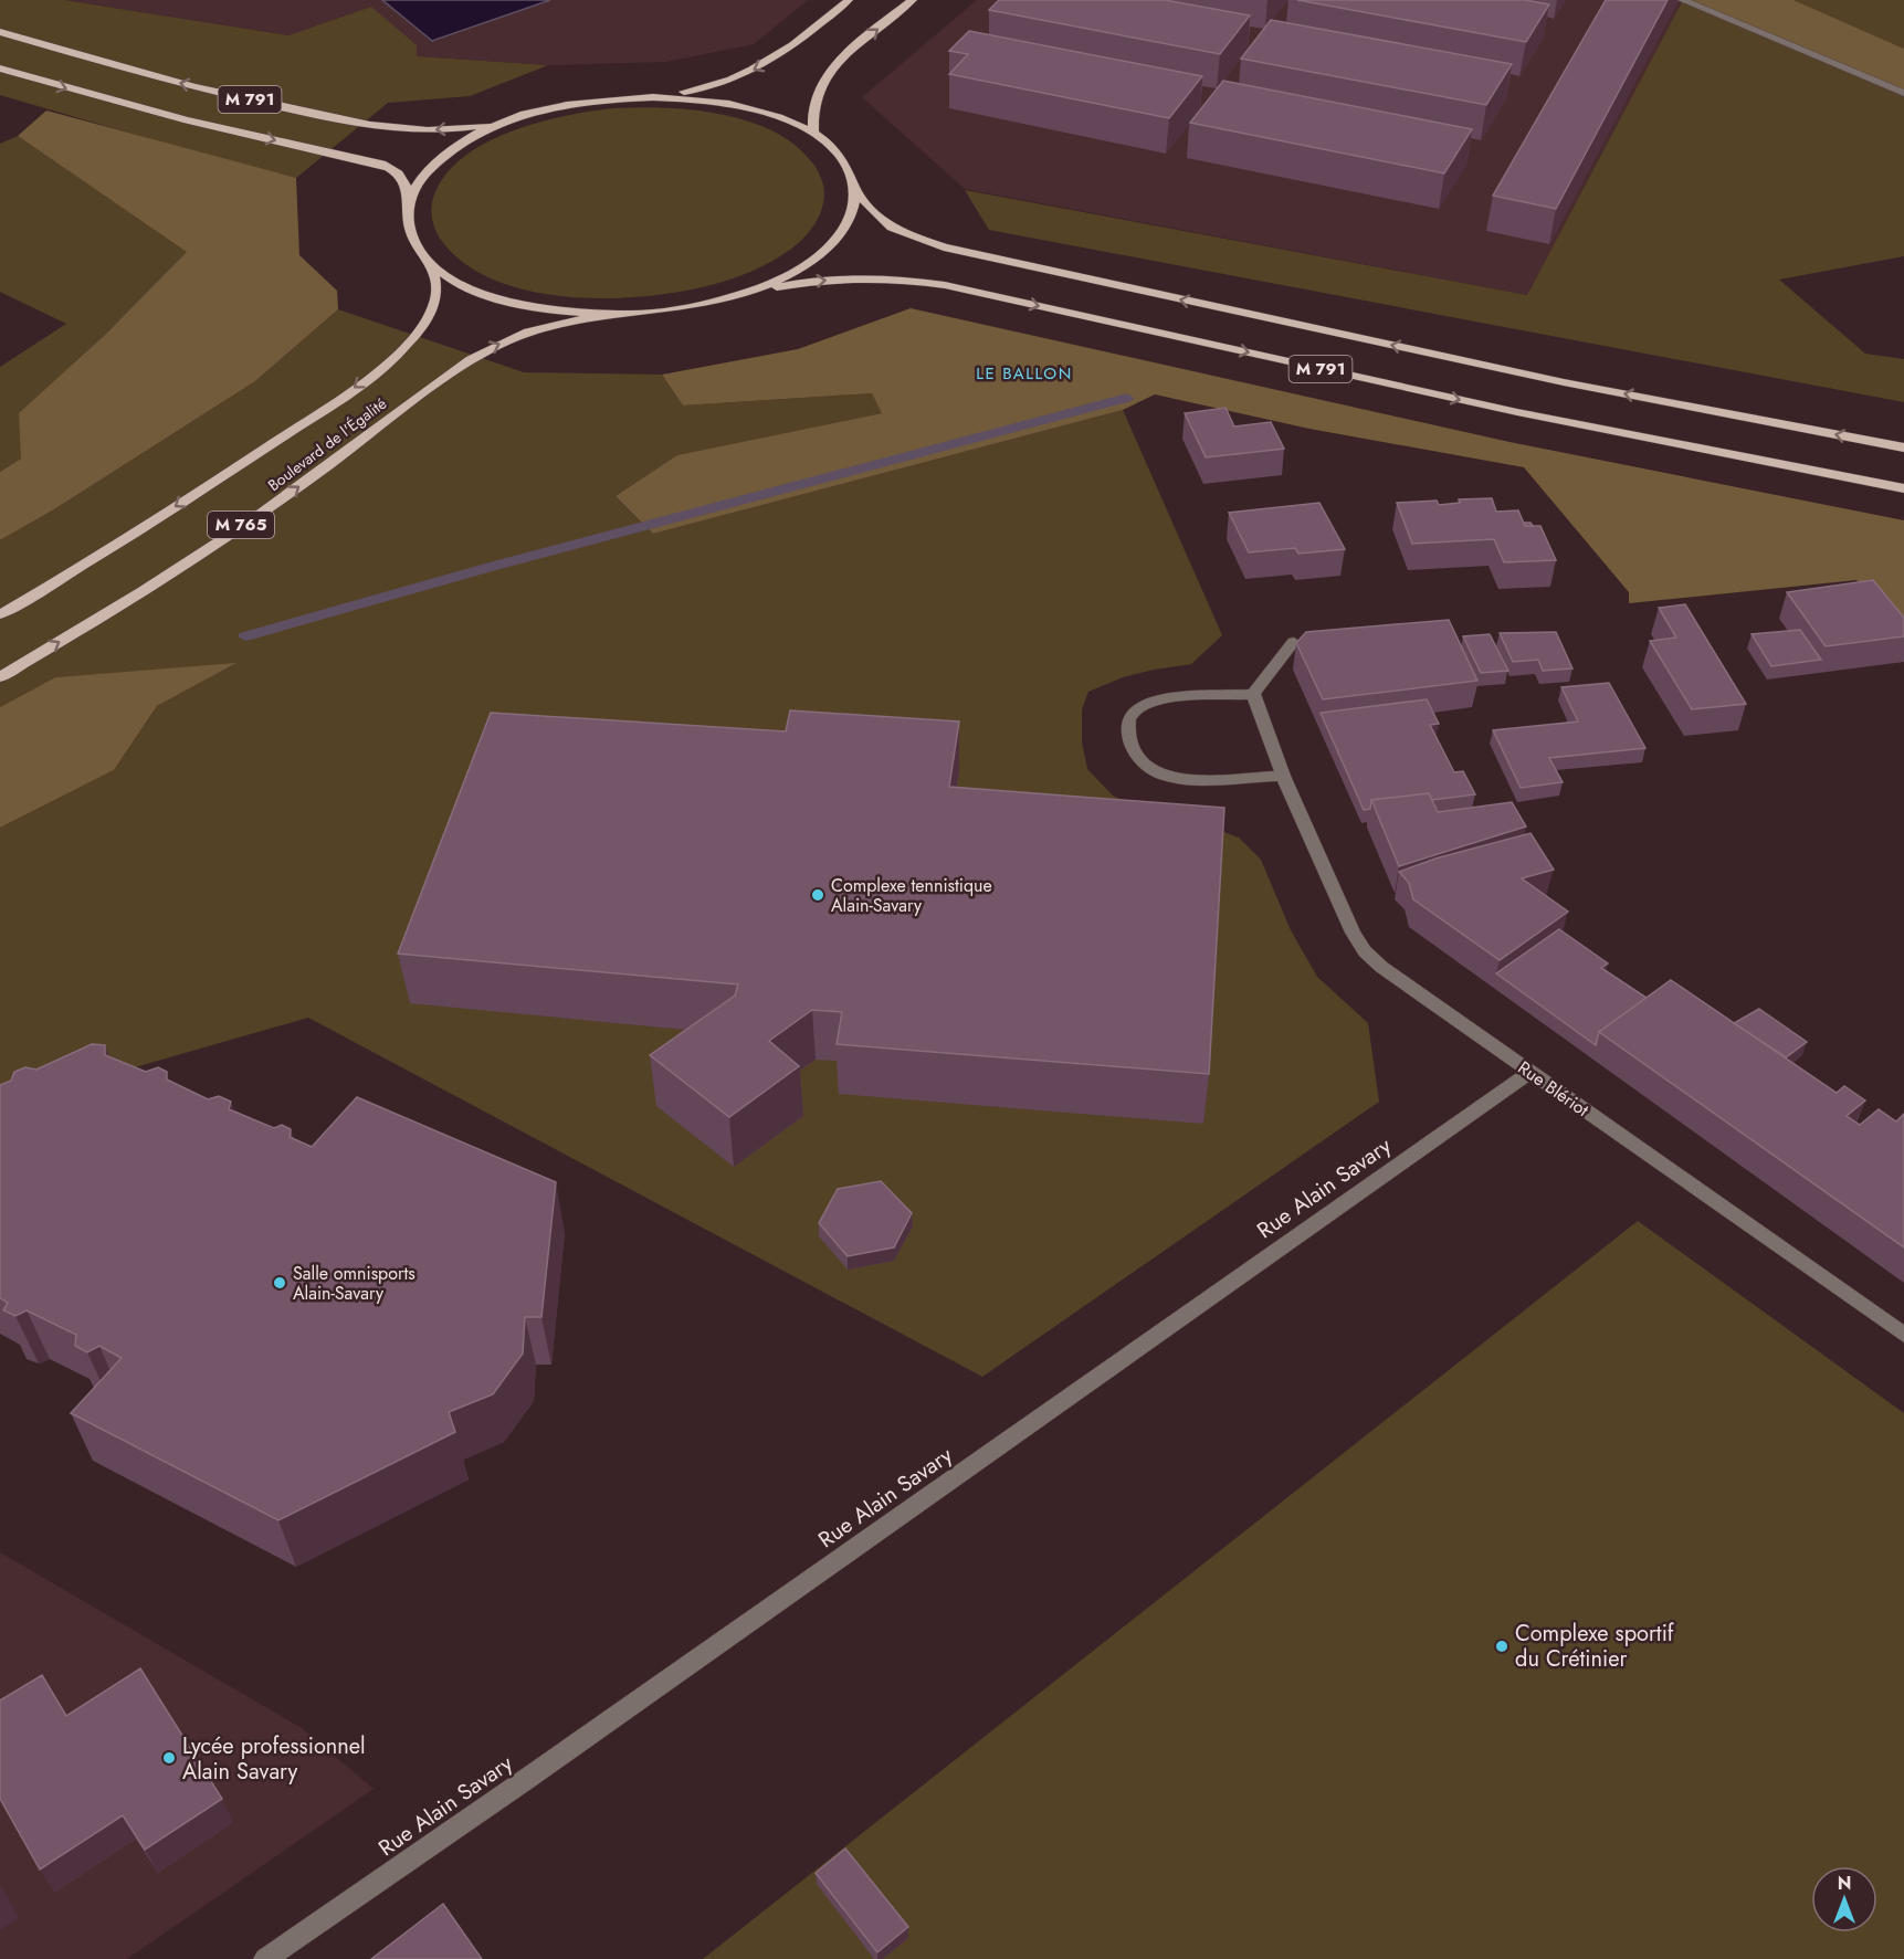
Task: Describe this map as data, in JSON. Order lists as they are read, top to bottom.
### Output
{
  "streets": {
    "main road": ["M 791", "Boulevard de l'Égalité", "M 765"],
    "street": ["Rue Blériot", "Rue Alain Savary"]
  },
  "crossings": [
    ["M 791", "Boulevard de l'Égalité"],
    ["Rue Blériot", "Rue Alain Savary"]
  ],
  "districts": ["LE BALLON"],
  "places": [
    "Complexe tennistique Alain-Savary",
    "Salle omnisports Alain-Savary",
    "Complexe sportif du Crétinier",
    "Lycée professionnel Alain Savary"
  ],
  "north": "top"
}
